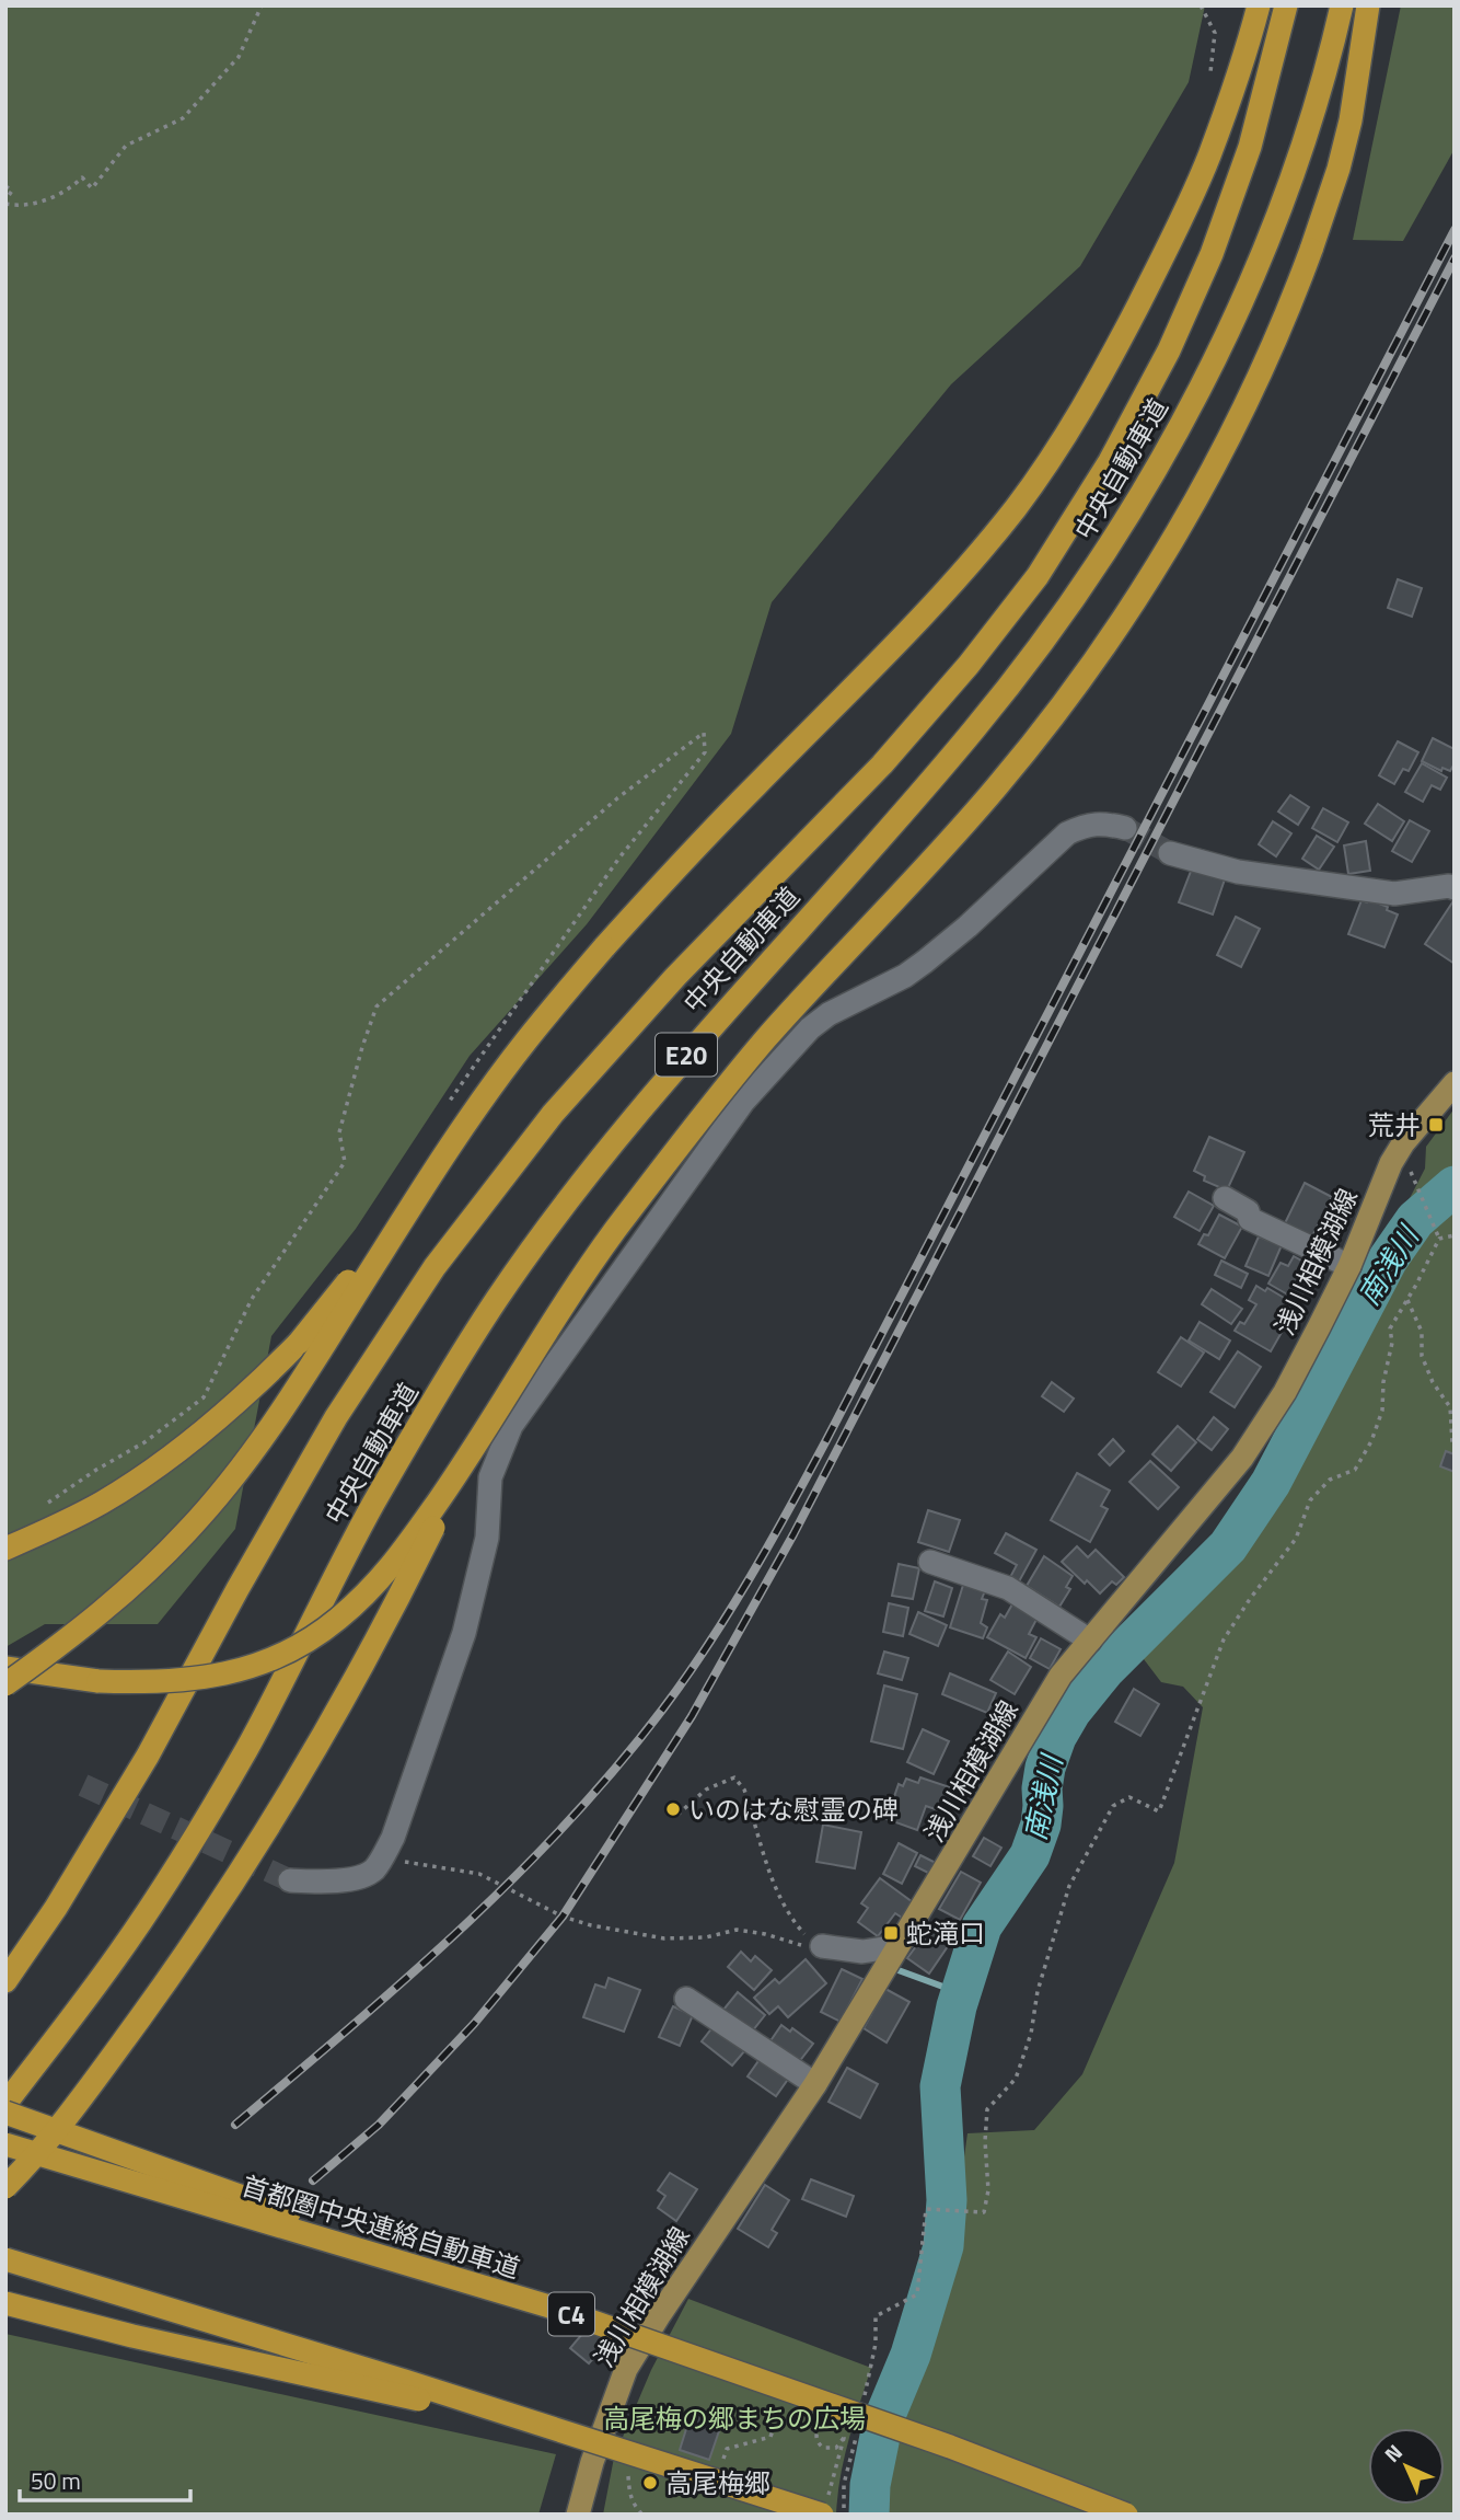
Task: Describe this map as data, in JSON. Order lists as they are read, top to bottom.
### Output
{
  "streets": {
    "highway": [
      "中央自動車道",
      "E20",
      "首都圏中央連絡自動車道",
      "C4"
    ],
    "main road": ["浅川相模湖線"]
  },
  "water": ["南浅川"],
  "parks": ["高尾梅の郷まちの広場"],
  "places": {
    "transit": ["荒井", "蛇滝口"],
    "other": ["いのはな慰霊の碑", "高尾梅郷"]
  },
  "scale_bar": "50 m",
  "north": "top left"
}
